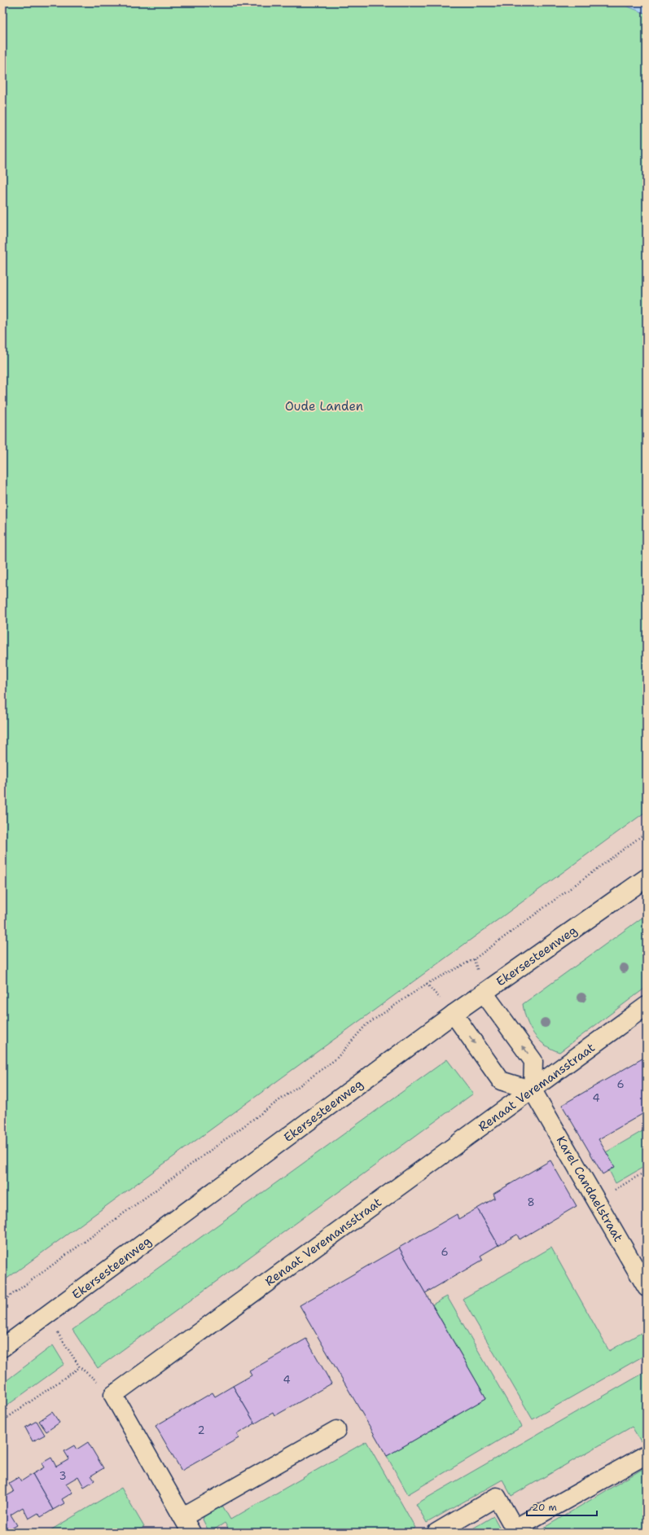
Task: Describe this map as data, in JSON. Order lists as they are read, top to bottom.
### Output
{
  "streets": {
    "street": ["Ekersesteenweg", "Renaat Veremansstraat", "Karel Candaelstraat"]
  },
  "crossings": [
    ["Renaat Veremansstraat", "Karel Candaelstraat"]
  ],
  "parks": ["Oude Landen"],
  "house_numbers": [
    "6",
    "4",
    "8",
    "6",
    "4",
    "2",
    "3"
  ],
  "scale_bar": "20 m"
}
